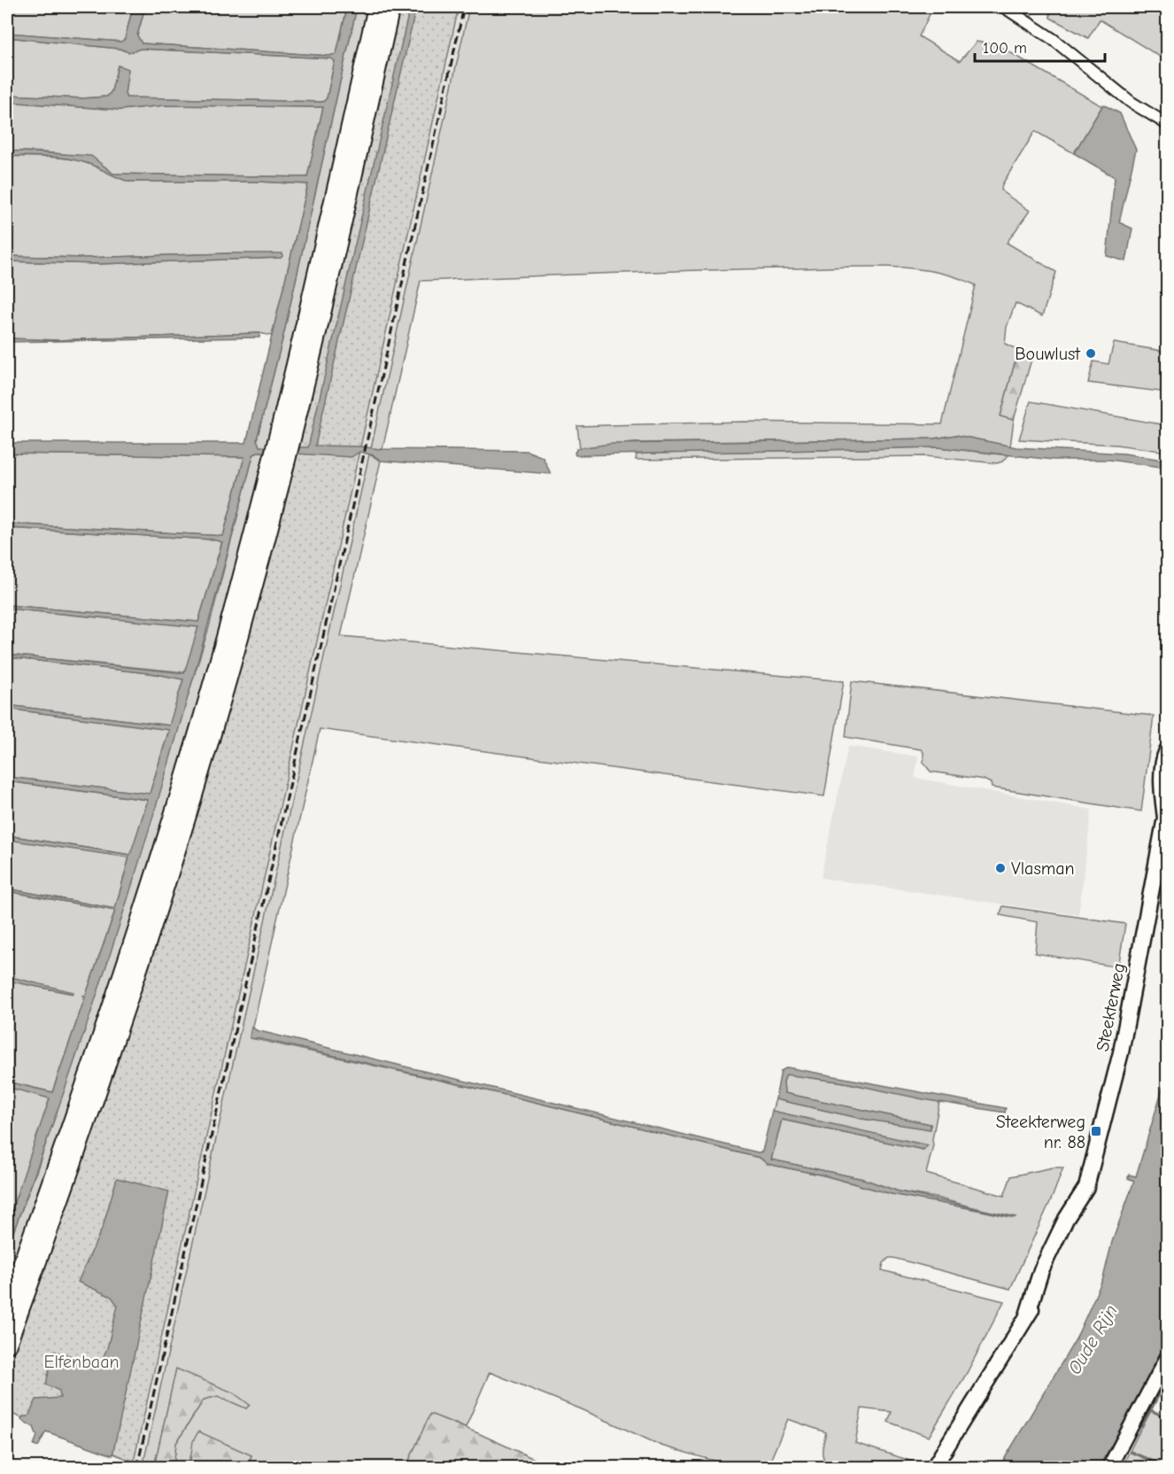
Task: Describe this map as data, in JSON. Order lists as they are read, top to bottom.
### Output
{
  "streets": {
    "main road": ["Steekterweg"]
  },
  "water": ["Oude Rijn"],
  "parks": ["Elfenbaan"],
  "places": {
    "other": ["Bouwlust", "Vlasman"],
    "transit": ["Steekterweg nr. 88"]
  },
  "scale_bar": "100 m"
}
